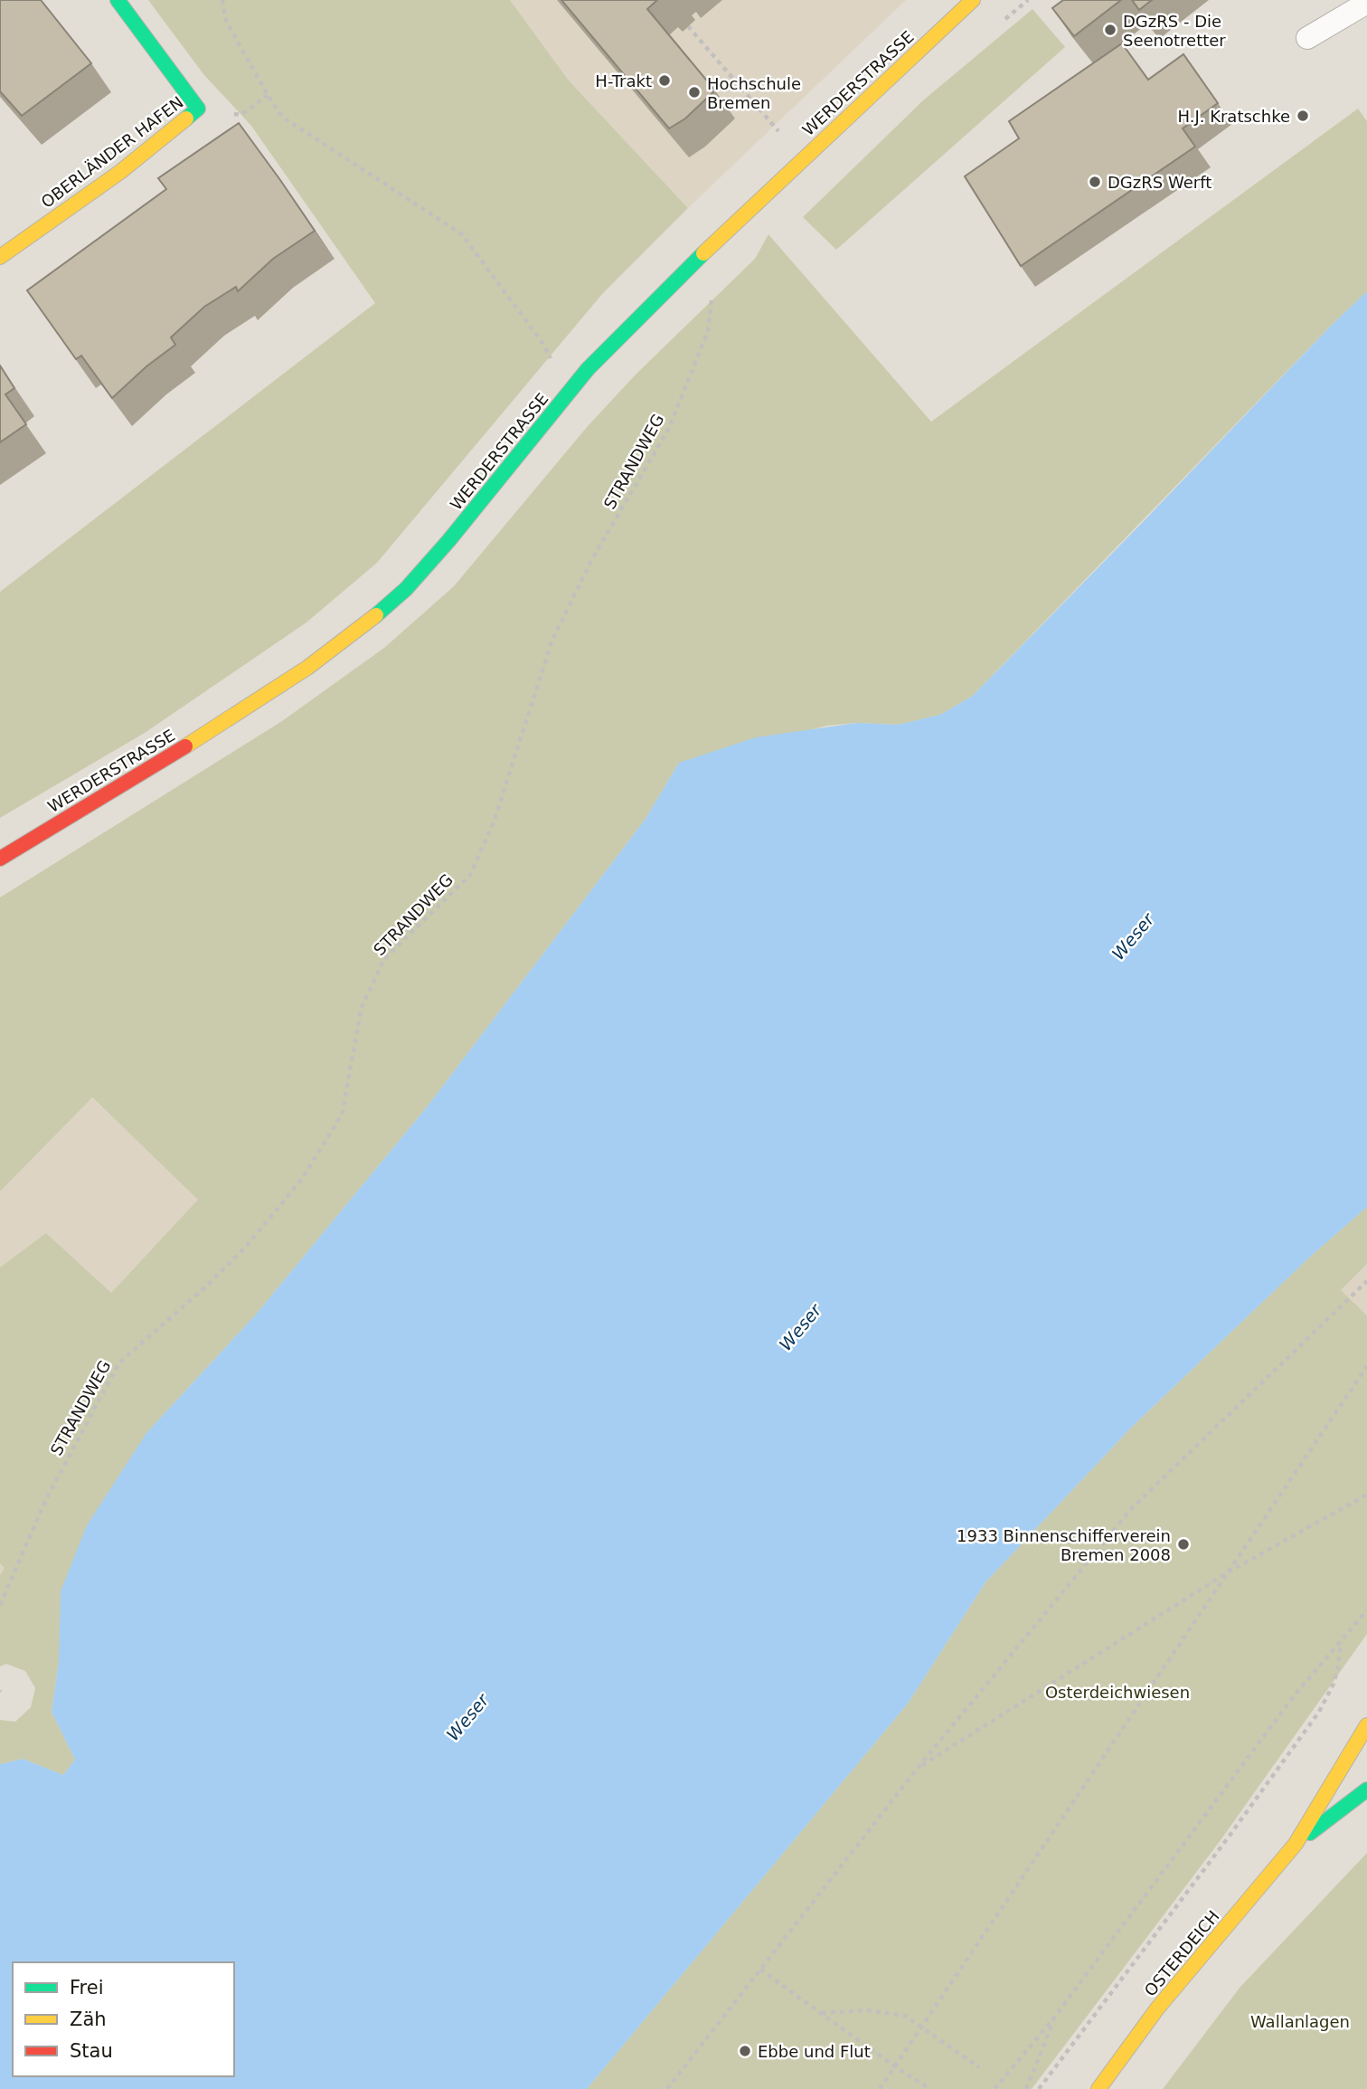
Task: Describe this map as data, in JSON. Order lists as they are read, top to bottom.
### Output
{
  "streets": {
    "street": ["WERDERSTRASSE", "OBERLÄNDER HAFEN", "OSTERDEICH"],
    "path": ["STRANDWEG"]
  },
  "crossings": [
    ["WERDERSTRASSE", "STRANDWEG"]
  ],
  "water": ["Weser"],
  "parks": ["Osterdeichwiesen", "Wallanlagen"],
  "places": [
    "DGzRS - Die Seenotretter",
    "H-Trakt",
    "Hochschule Bremen",
    "H.J. Kratschke",
    "DGzRS Werft",
    "1933 Binnenschifferverein Bremen 2008",
    "Ebbe und Flut"
  ],
  "legend": ["Frei", "Zäh", "Stau"]
}
